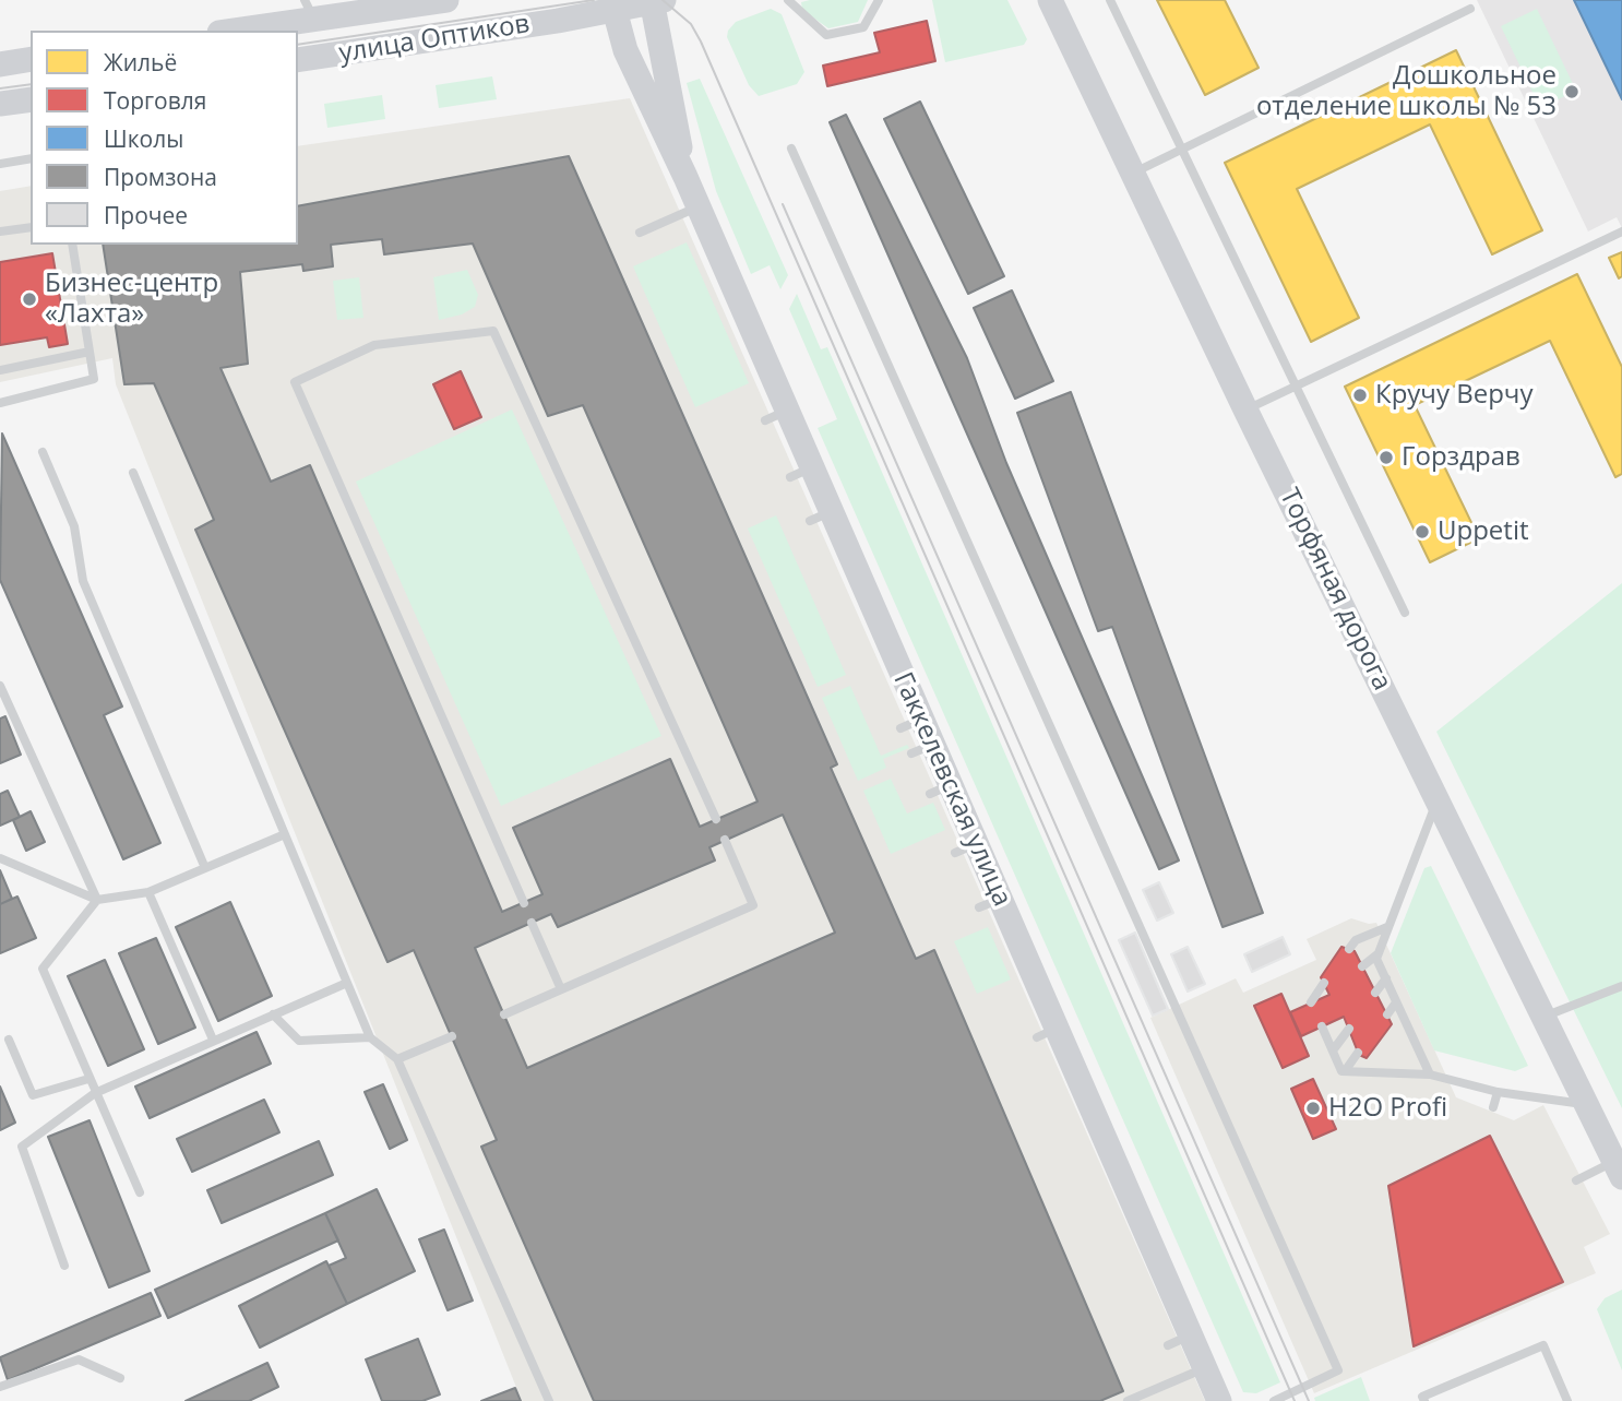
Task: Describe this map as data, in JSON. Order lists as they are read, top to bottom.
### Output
{
  "streets": {
    "main road": ["улица Оптиков", "Торфяная дорога", "Гаккелевская улица"]
  },
  "crossings": [
    ["улица Оптиков", "Гаккелевская улица"]
  ],
  "places": [
    "Дошкольное отделение школы № 53",
    "Бизнес-центр «Лахта»",
    "Кручу Верчу",
    "Горздрав",
    "Uppetit",
    "H2O Profi"
  ],
  "legend": [
    "Жильё",
    "Торговля",
    "Школы",
    "Промзона",
    "Прочее"
  ]
}
